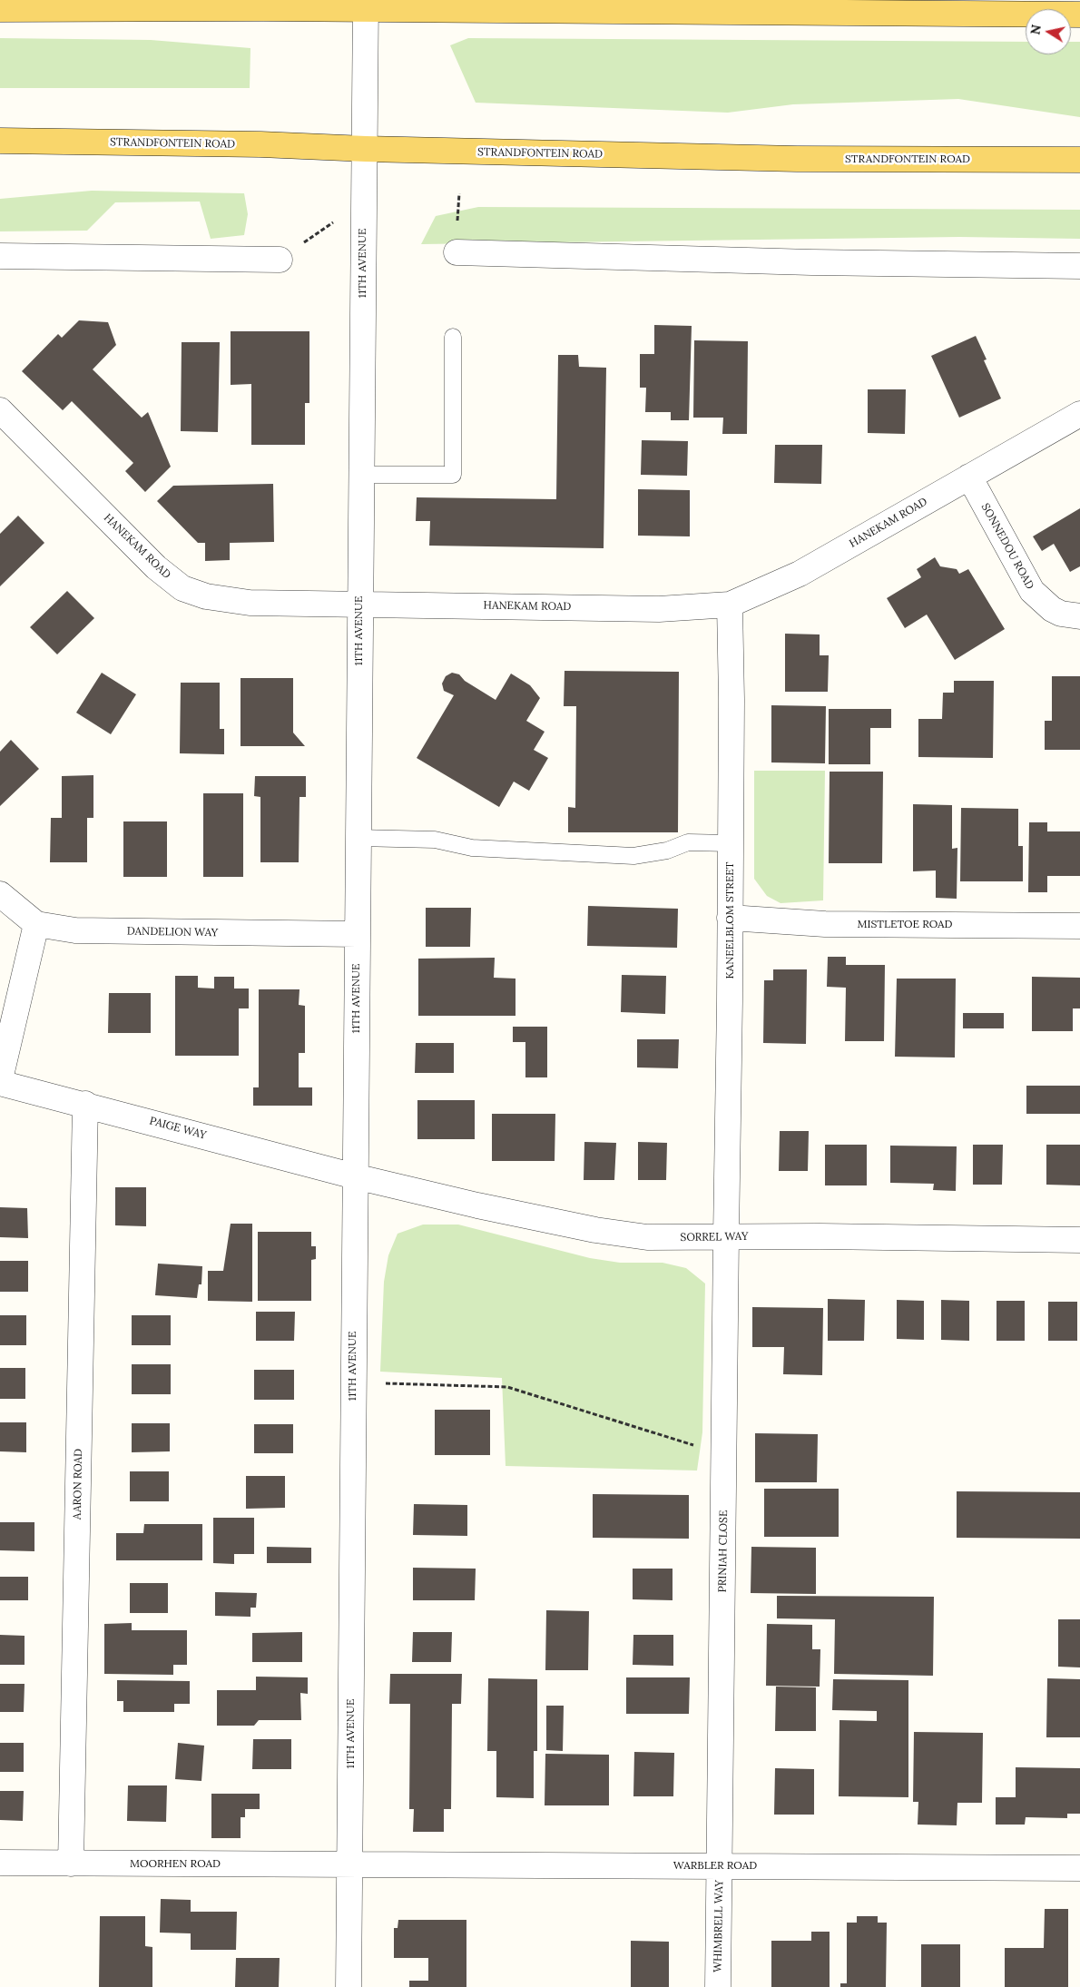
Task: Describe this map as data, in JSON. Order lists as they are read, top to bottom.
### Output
{
  "streets": {
    "main road": ["STRANDFONTEIN ROAD"],
    "street": [
      "11TH AVENUE",
      "HANEKAM ROAD",
      "SONNEDOU ROAD",
      "KANEELBLOM STREET",
      "MISTLETOE ROAD",
      "DANDELION WAY",
      "PAIGE WAY",
      "SORREL WAY",
      "AARON ROAD",
      "PRINIAH CLOSE",
      "MOORHEN ROAD",
      "WARBLER ROAD",
      "WHIMBRELL WAY"
    ]
  },
  "crossings": [
    ["STRANDFONTEIN ROAD", "11TH AVENUE"],
    ["11TH AVENUE", "HANEKAM ROAD"],
    ["11TH AVENUE", "DANDELION WAY"],
    ["11TH AVENUE", "PAIGE WAY"],
    ["11TH AVENUE", "SORREL WAY"],
    ["11TH AVENUE", "MOORHEN ROAD"],
    ["11TH AVENUE", "WARBLER ROAD"],
    ["HANEKAM ROAD", "SONNEDOU ROAD"],
    ["HANEKAM ROAD", "KANEELBLOM STREET"],
    ["KANEELBLOM STREET", "MISTLETOE ROAD"],
    ["KANEELBLOM STREET", "SORREL WAY"],
    ["KANEELBLOM STREET", "PRINIAH CLOSE"],
    ["PAIGE WAY", "SORREL WAY"],
    ["PAIGE WAY", "AARON ROAD"],
    ["SORREL WAY", "PRINIAH CLOSE"],
    ["AARON ROAD", "MOORHEN ROAD"],
    ["PRINIAH CLOSE", "WARBLER ROAD"],
    ["PRINIAH CLOSE", "WHIMBRELL WAY"],
    ["MOORHEN ROAD", "WARBLER ROAD"],
    ["WARBLER ROAD", "WHIMBRELL WAY"]
  ],
  "north": "left"
}
